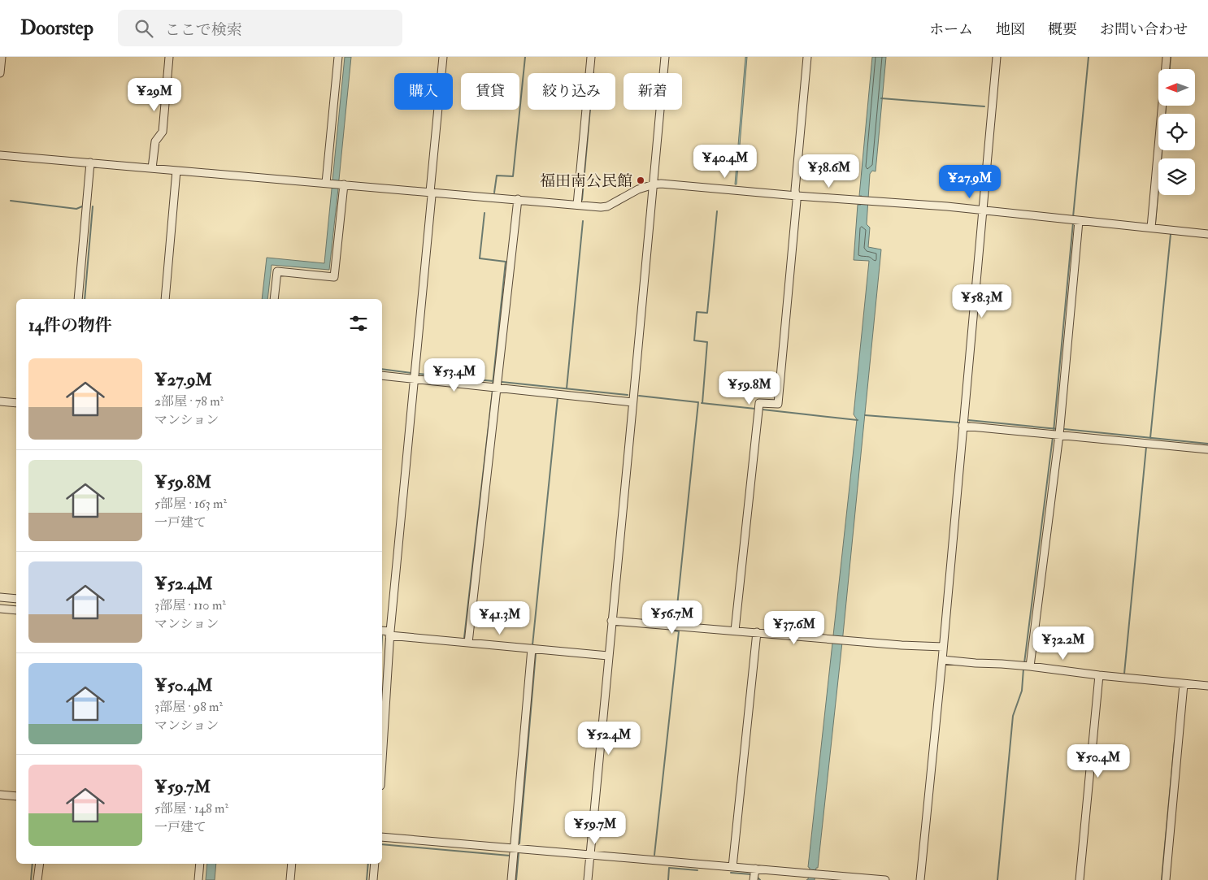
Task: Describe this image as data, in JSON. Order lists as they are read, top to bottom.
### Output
{
  "places": ["福田南公民館"],
  "north": "left",
  "page": {
    "header": "Doorstep",
    "search": "ここで検索",
    "nav": [
      "ホーム",
      "地図",
      "概要",
      "お問い合わせ"
    ],
    "chip": [
      "購入",
      "賃貸",
      "絞り込み",
      "新着"
    ],
    "price": [
      "¥29M",
      "¥40.4M",
      "¥38.6M",
      "¥27.9M",
      "¥58.3M",
      "¥53.4M",
      "¥59.8M",
      "¥56.7M",
      "¥41.3M",
      "¥37.6M",
      "¥32.2M",
      "¥52.4M",
      "¥50.4M",
      "¥59.7M"
    ],
    "heading": "14件の物件",
    "list": [
      {
        "name": "¥27.9M",
        "note": "2部屋 · 78 m² · マンション"
      },
      {
        "name": "¥59.8M",
        "note": "5部屋 · 163 m² · 一戸建て"
      },
      {
        "name": "¥52.4M",
        "note": "3部屋 · 110 m² · マンション"
      },
      {
        "name": "¥50.4M",
        "note": "3部屋 · 98 m² · マンション"
      },
      {
        "name": "¥59.7M",
        "note": "5部屋 · 148 m² · 一戸建て"
      }
    ]
  }
}
